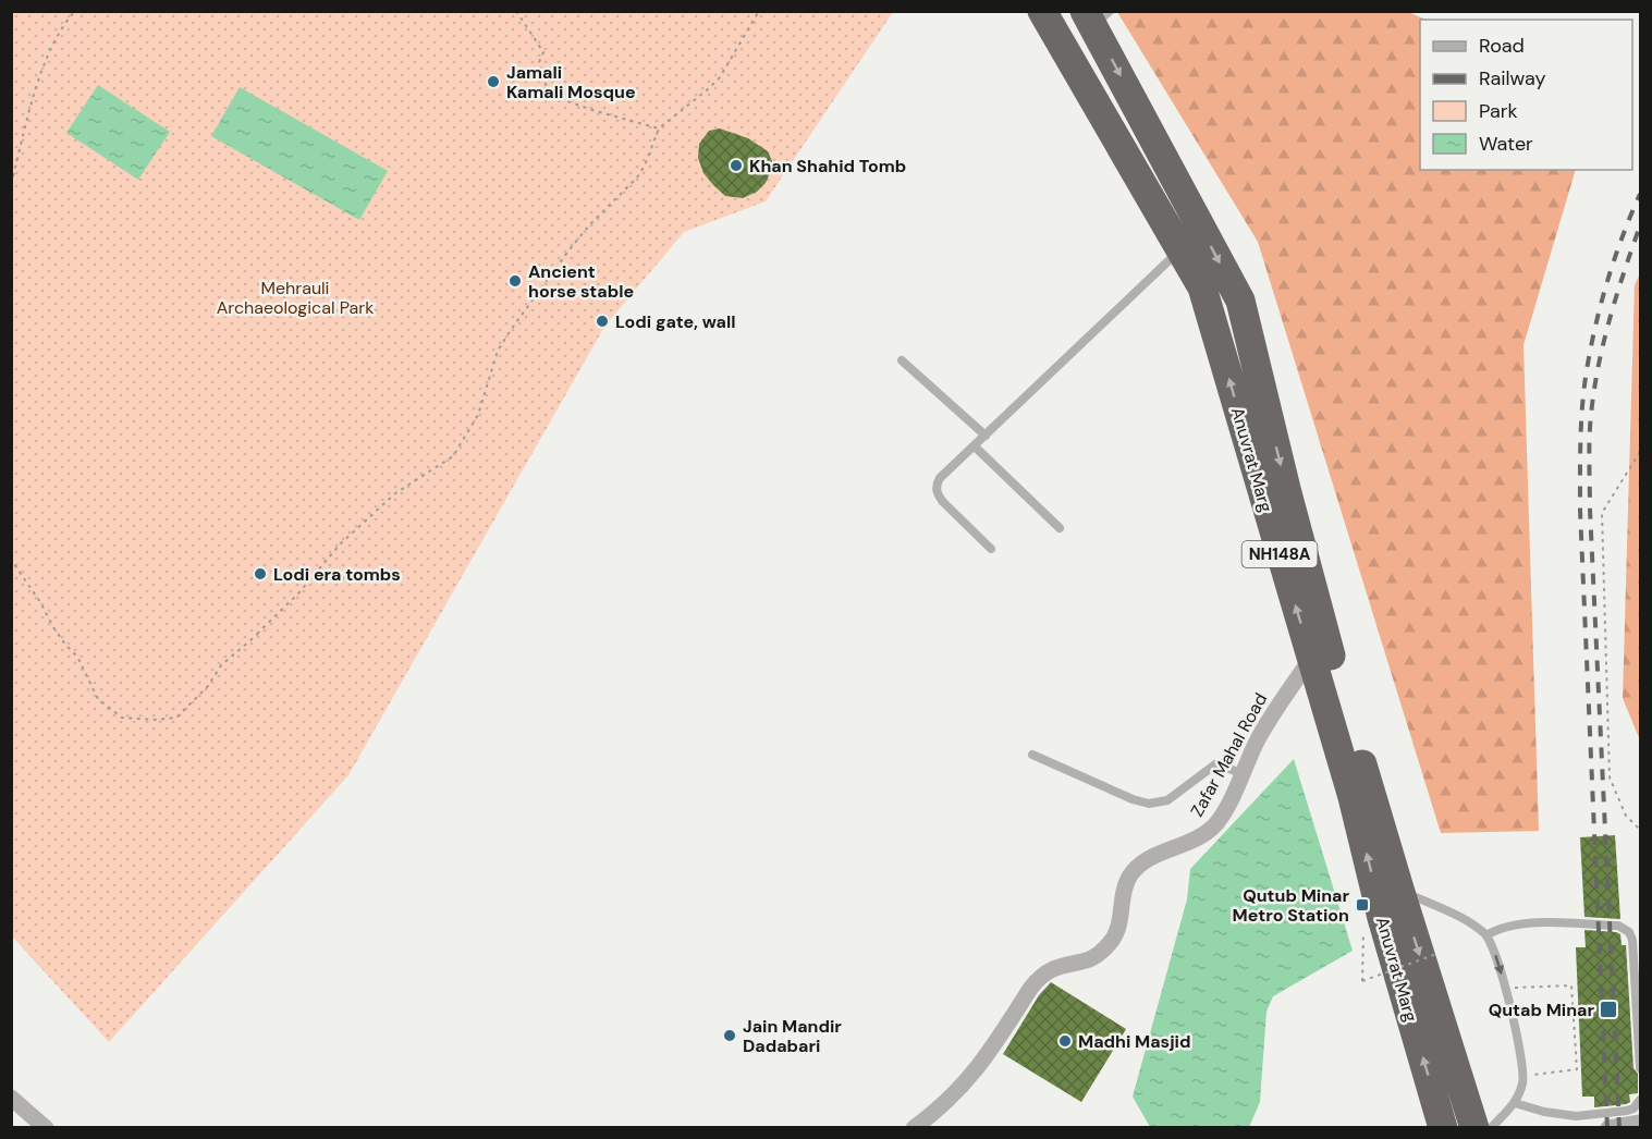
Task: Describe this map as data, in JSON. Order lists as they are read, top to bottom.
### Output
{
  "streets": {
    "highway": ["Anuvrat Marg", "NH148A"],
    "street": ["Zafar Mahal Road"]
  },
  "crossings": [
    ["Anuvrat Marg", "Zafar Mahal Road"]
  ],
  "parks": ["Mehrauli Archaeological Park"],
  "places": {
    "other": [
      "Jamali Kamali Mosque",
      "Khan Shahid Tomb",
      "Ancient horse stable",
      "Lodi gate, wall",
      "Lodi era tombs",
      "Jain Mandir Dadabari",
      "Madhi Masjid"
    ],
    "transit": ["Qutub Minar Metro Station", "Qutab Minar"]
  },
  "legend": [
    "Road",
    "Railway",
    "Park",
    "Water"
  ]
}
